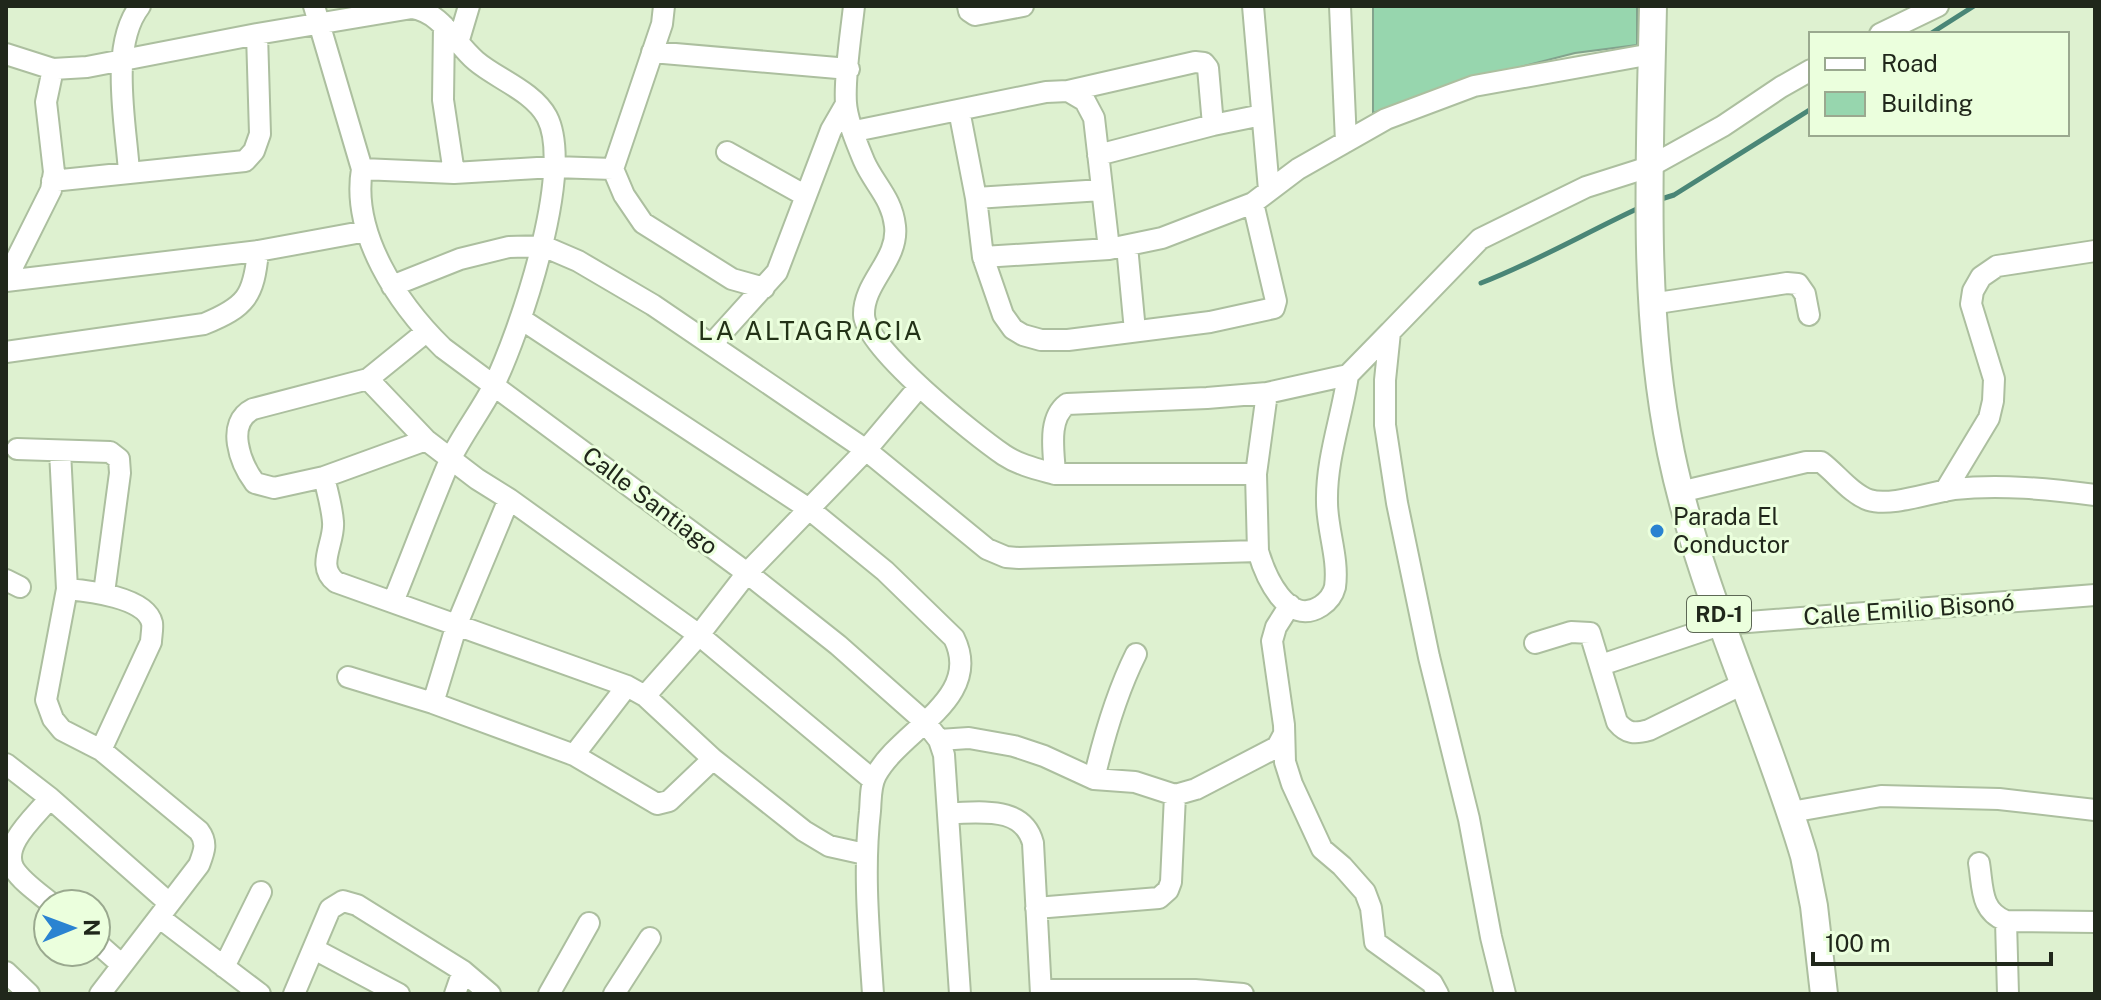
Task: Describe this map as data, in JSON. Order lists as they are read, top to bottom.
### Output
{
  "streets": {
    "main road": ["RD-1"],
    "street": ["Calle Santiago", "Calle Emilio Bisonó"]
  },
  "crossings": [
    ["Calle Emilio Bisonó", "RD-1"]
  ],
  "districts": ["LA ALTAGRACIA"],
  "places": ["Parada El Conductor"],
  "legend": ["Road", "Building"],
  "scale_bar": "100 m",
  "north": "right"
}
